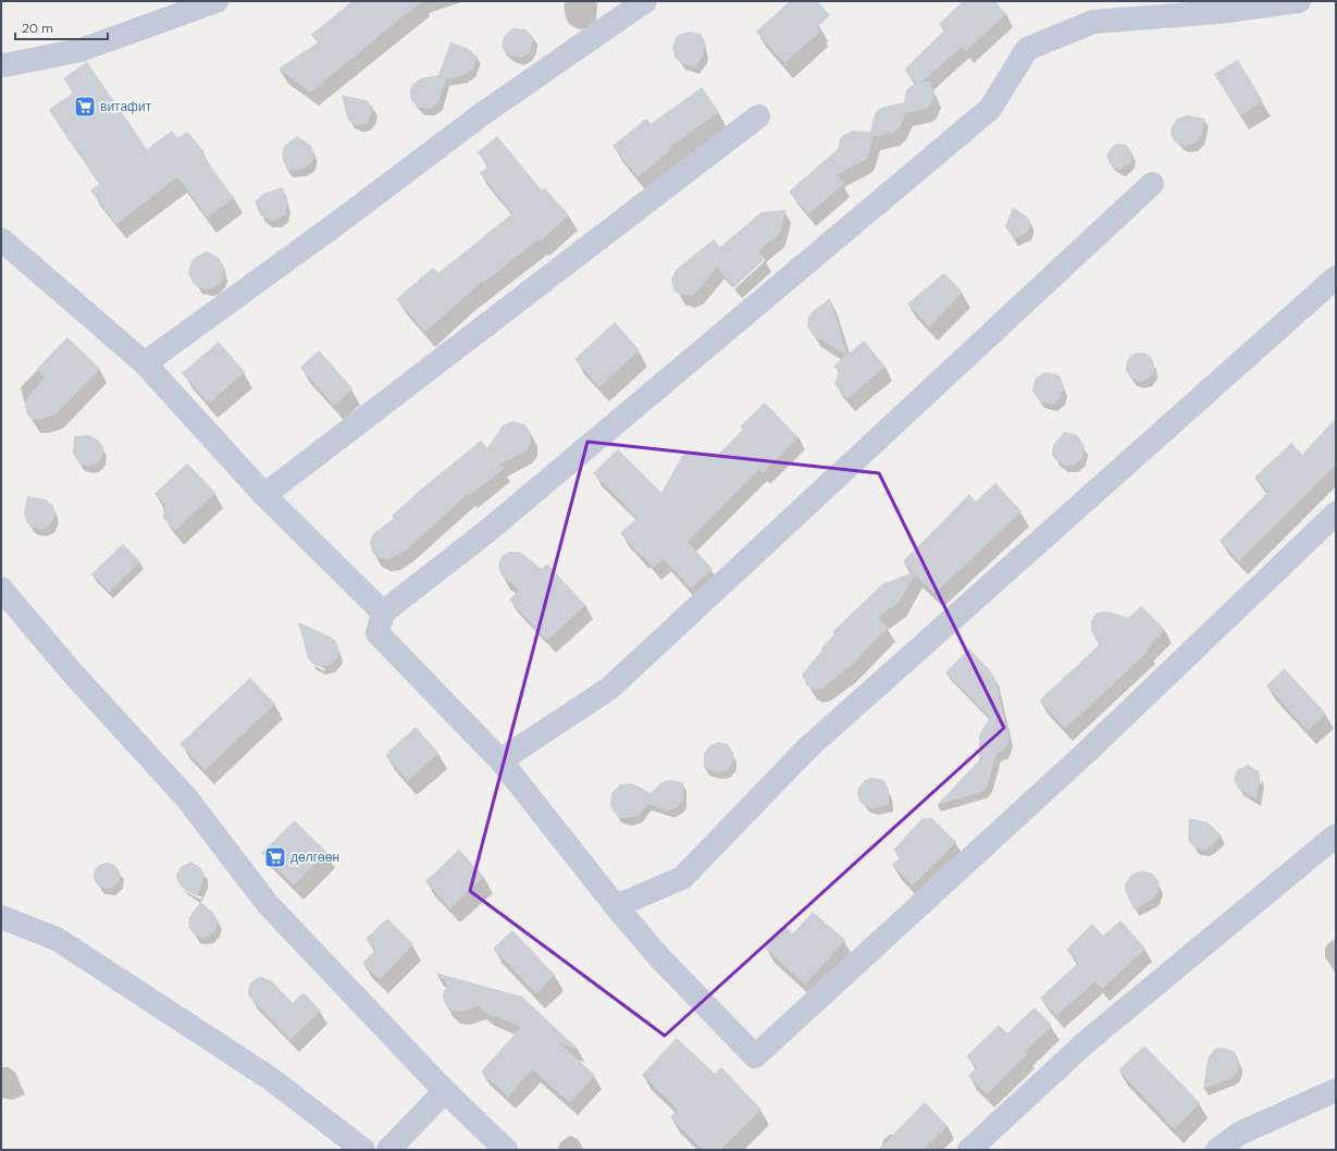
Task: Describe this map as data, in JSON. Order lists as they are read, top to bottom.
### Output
{
  "places": {
    "supermarket": ["витафит", "дөлгөөн"]
  },
  "scale_bar": "20 m"
}
